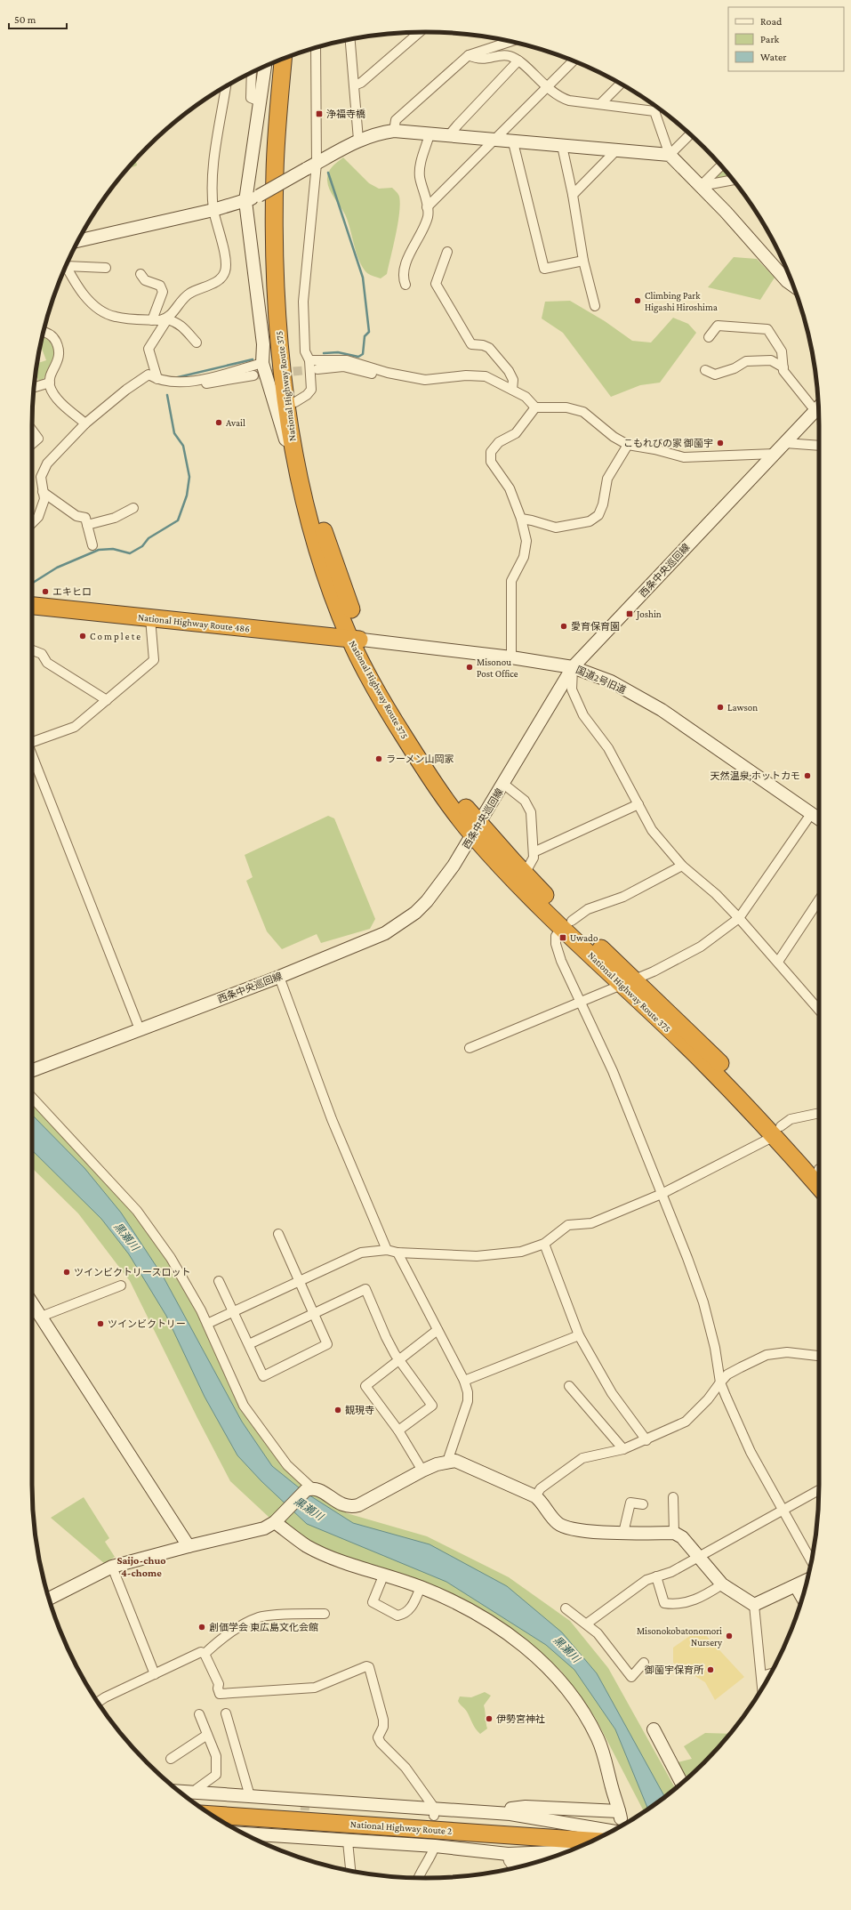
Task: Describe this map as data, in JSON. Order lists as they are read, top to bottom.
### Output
{
  "streets": {
    "highway": ["National Highway Route 375", "National Highway Route 486", "National Highway Route 2"],
    "street": ["西条中央巡回線", "国道2号旧道"]
  },
  "crossings": [
    ["National Highway Route 375", "西条中央巡回線"],
    ["National Highway Route 375", "National Highway Route 486"],
    ["National Highway Route 375", "国道2号旧道"],
    ["西条中央巡回線", "国道2号旧道"],
    ["National Highway Route 486", "国道2号旧道"]
  ],
  "districts": ["Saijo-chuo 4-chome"],
  "water": ["黒瀬川"],
  "places": {
    "transit": ["浄福寺橋", "Joshin", "Uwado"],
    "other": [
      "Climbing Park Higashi Hiroshima",
      "Avail",
      "こもれびの家 御薗宇",
      "エキヒロ",
      "愛育保育園",
      "C o m p l e t e",
      "Misonou Post Office",
      "Lawson",
      "ラーメン山岡家",
      "天然温泉;ホットカモ",
      "ツインビクトリースロット",
      "ツインビクトリー",
      "観現寺",
      "創価学会 東広島文化会館",
      "Misonokobatonomori Nursery",
      "御薗宇保育所",
      "伊勢宮神社"
    ]
  },
  "legend": ["Road", "Park", "Water"],
  "scale_bar": "50 m"
}
